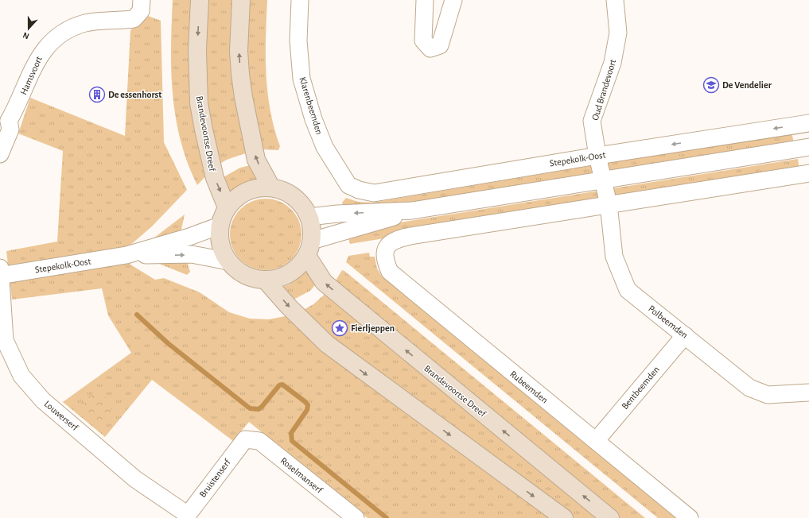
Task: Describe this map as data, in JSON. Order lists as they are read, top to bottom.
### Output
{
  "streets": {
    "main road": ["Brandevoortse Dreef"],
    "street": [
      "Hamsvoort",
      "Oud Brandevoort",
      "Klarenbeemden",
      "Stepekolk-Oost",
      "Polbeemden",
      "Rubeemden",
      "Bentbeemden",
      "Louwerserf",
      "Roselmanserf",
      "Bruistenserf"
    ]
  },
  "crossings": [
    ["Oud Brandevoort", "Stepekolk-Oost"],
    ["Oud Brandevoort", "Polbeemden"],
    ["Klarenbeemden", "Stepekolk-Oost"],
    ["Brandevoortse Dreef", "Stepekolk-Oost"],
    ["Stepekolk-Oost", "Louwerserf"],
    ["Polbeemden", "Rubeemden"],
    ["Polbeemden", "Bentbeemden"],
    ["Rubeemden", "Bentbeemden"],
    ["Louwerserf", "Bruistenserf"],
    ["Roselmanserf", "Bruistenserf"]
  ],
  "places": {
    "school or university": ["De Vendelier"],
    "building": ["De essenhorst"],
    "place": ["Fierljeppen"]
  },
  "north": "bottom"
}
